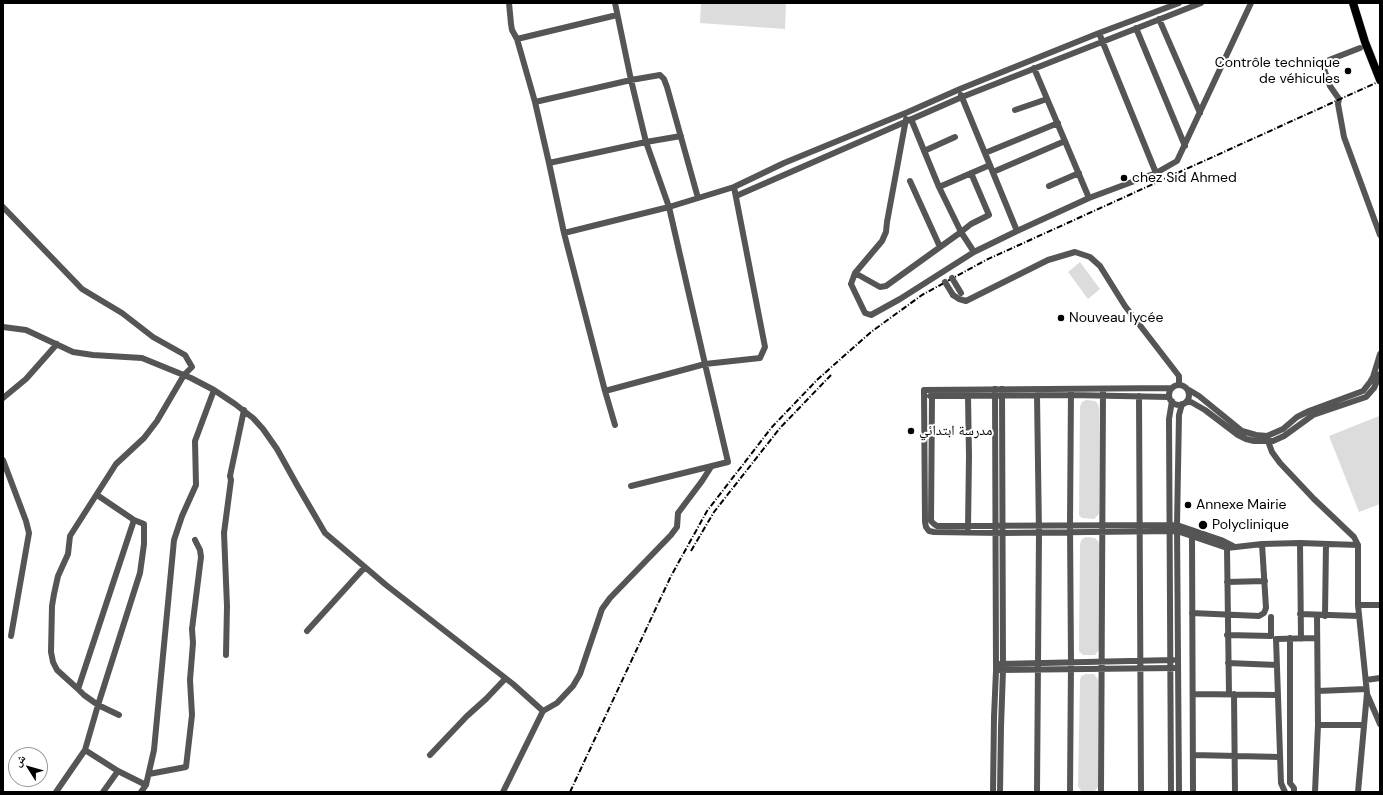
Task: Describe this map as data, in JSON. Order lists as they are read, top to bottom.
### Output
{
  "places": [
    "Contrôle technique de véhicules",
    "chez Sid Ahmed",
    "Nouveau lycée",
    "مدرسة ابتدائي",
    "Annexe Mairie",
    "Polyclinique"
  ],
  "north": "top left"
}
